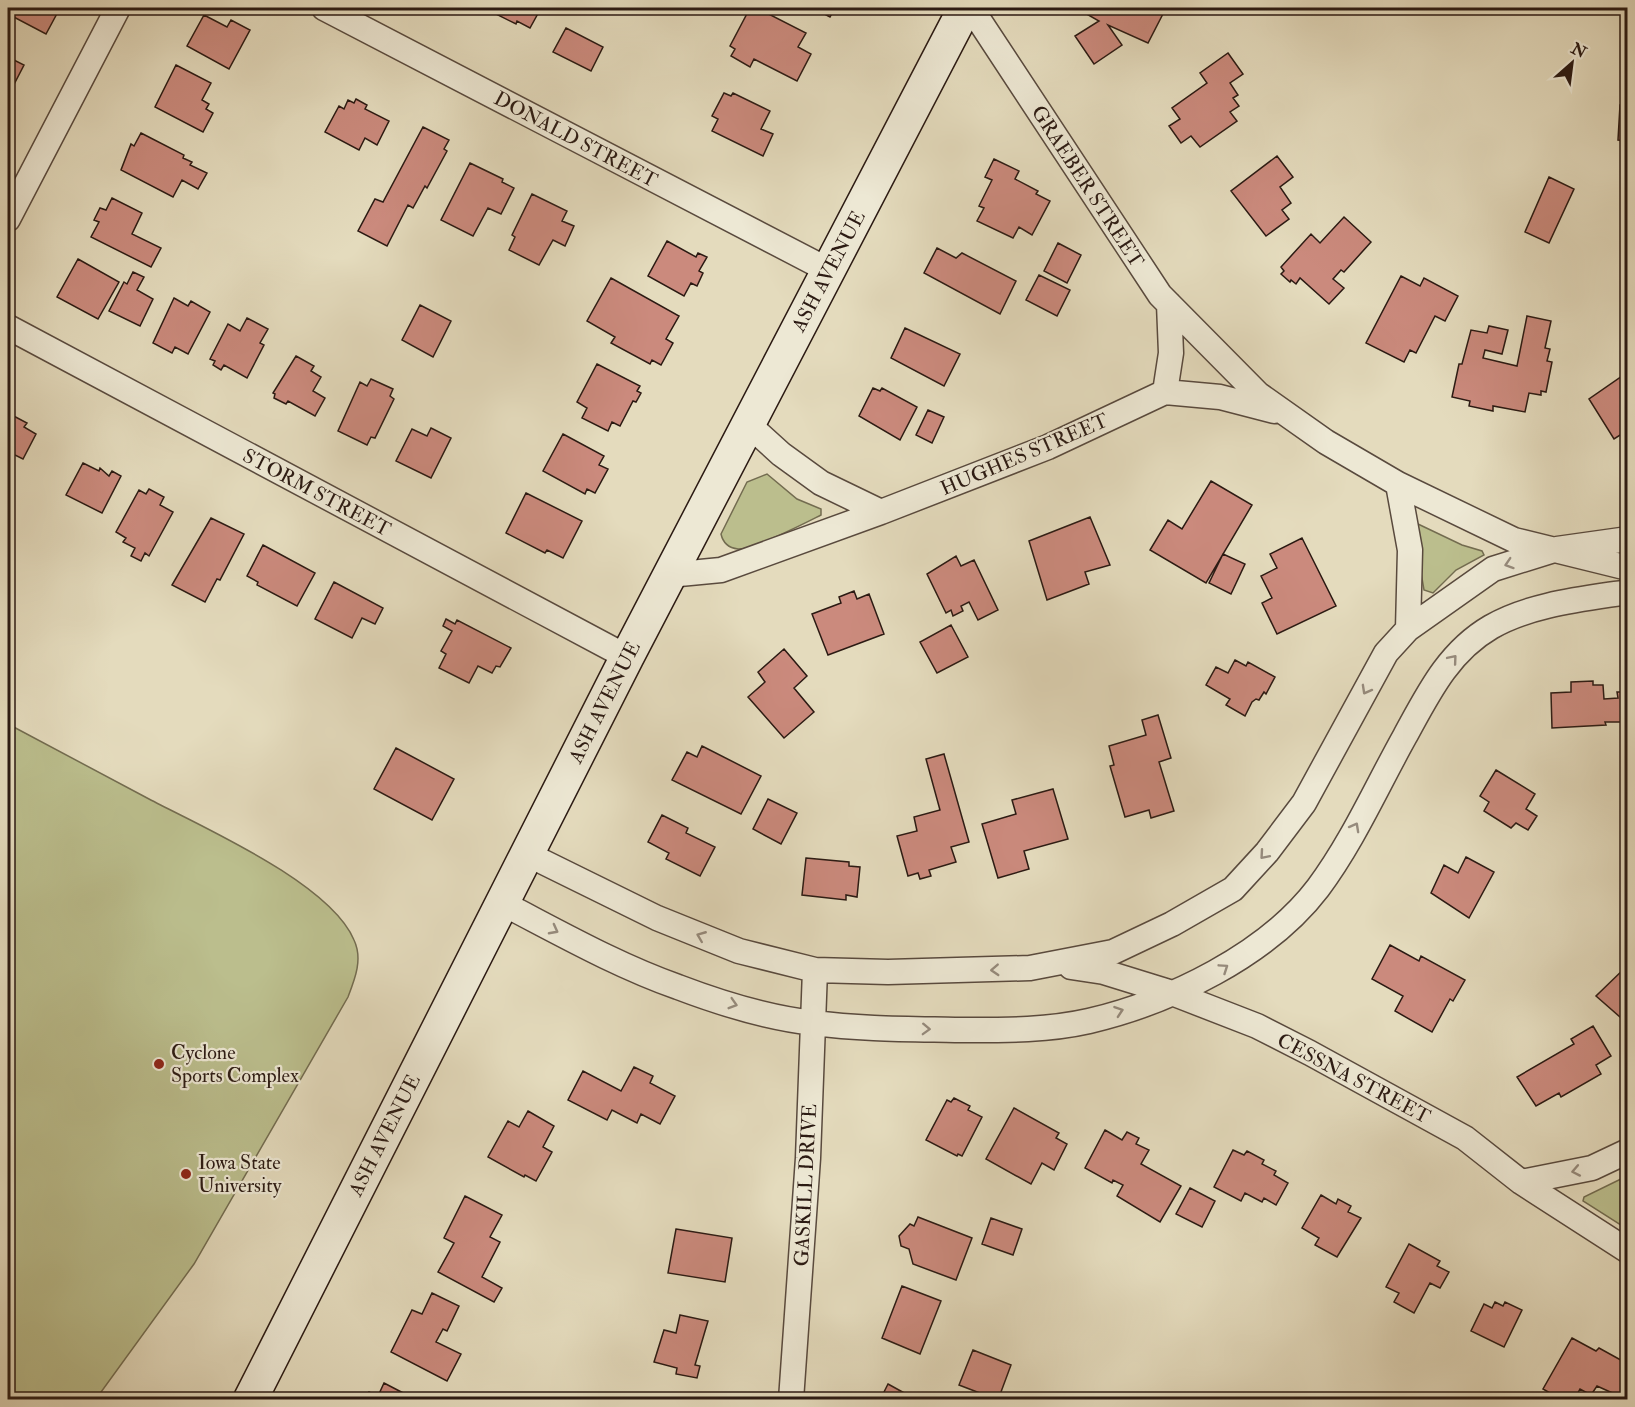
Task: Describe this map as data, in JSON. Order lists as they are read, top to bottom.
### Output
{
  "streets": {
    "street": [
      "DONALD STREET",
      "GRAEBER STREET",
      "ASH AVENUE",
      "HUGHES STREET",
      "STORM STREET",
      "CESSNA STREET",
      "GASKILL DRIVE"
    ]
  },
  "crossings": [
    ["DONALD STREET", "ASH AVENUE"],
    ["ASH AVENUE", "HUGHES STREET"],
    ["ASH AVENUE", "STORM STREET"]
  ],
  "places": ["Cyclone Sports Complex", "Iowa State University"],
  "north": "top right"
}
